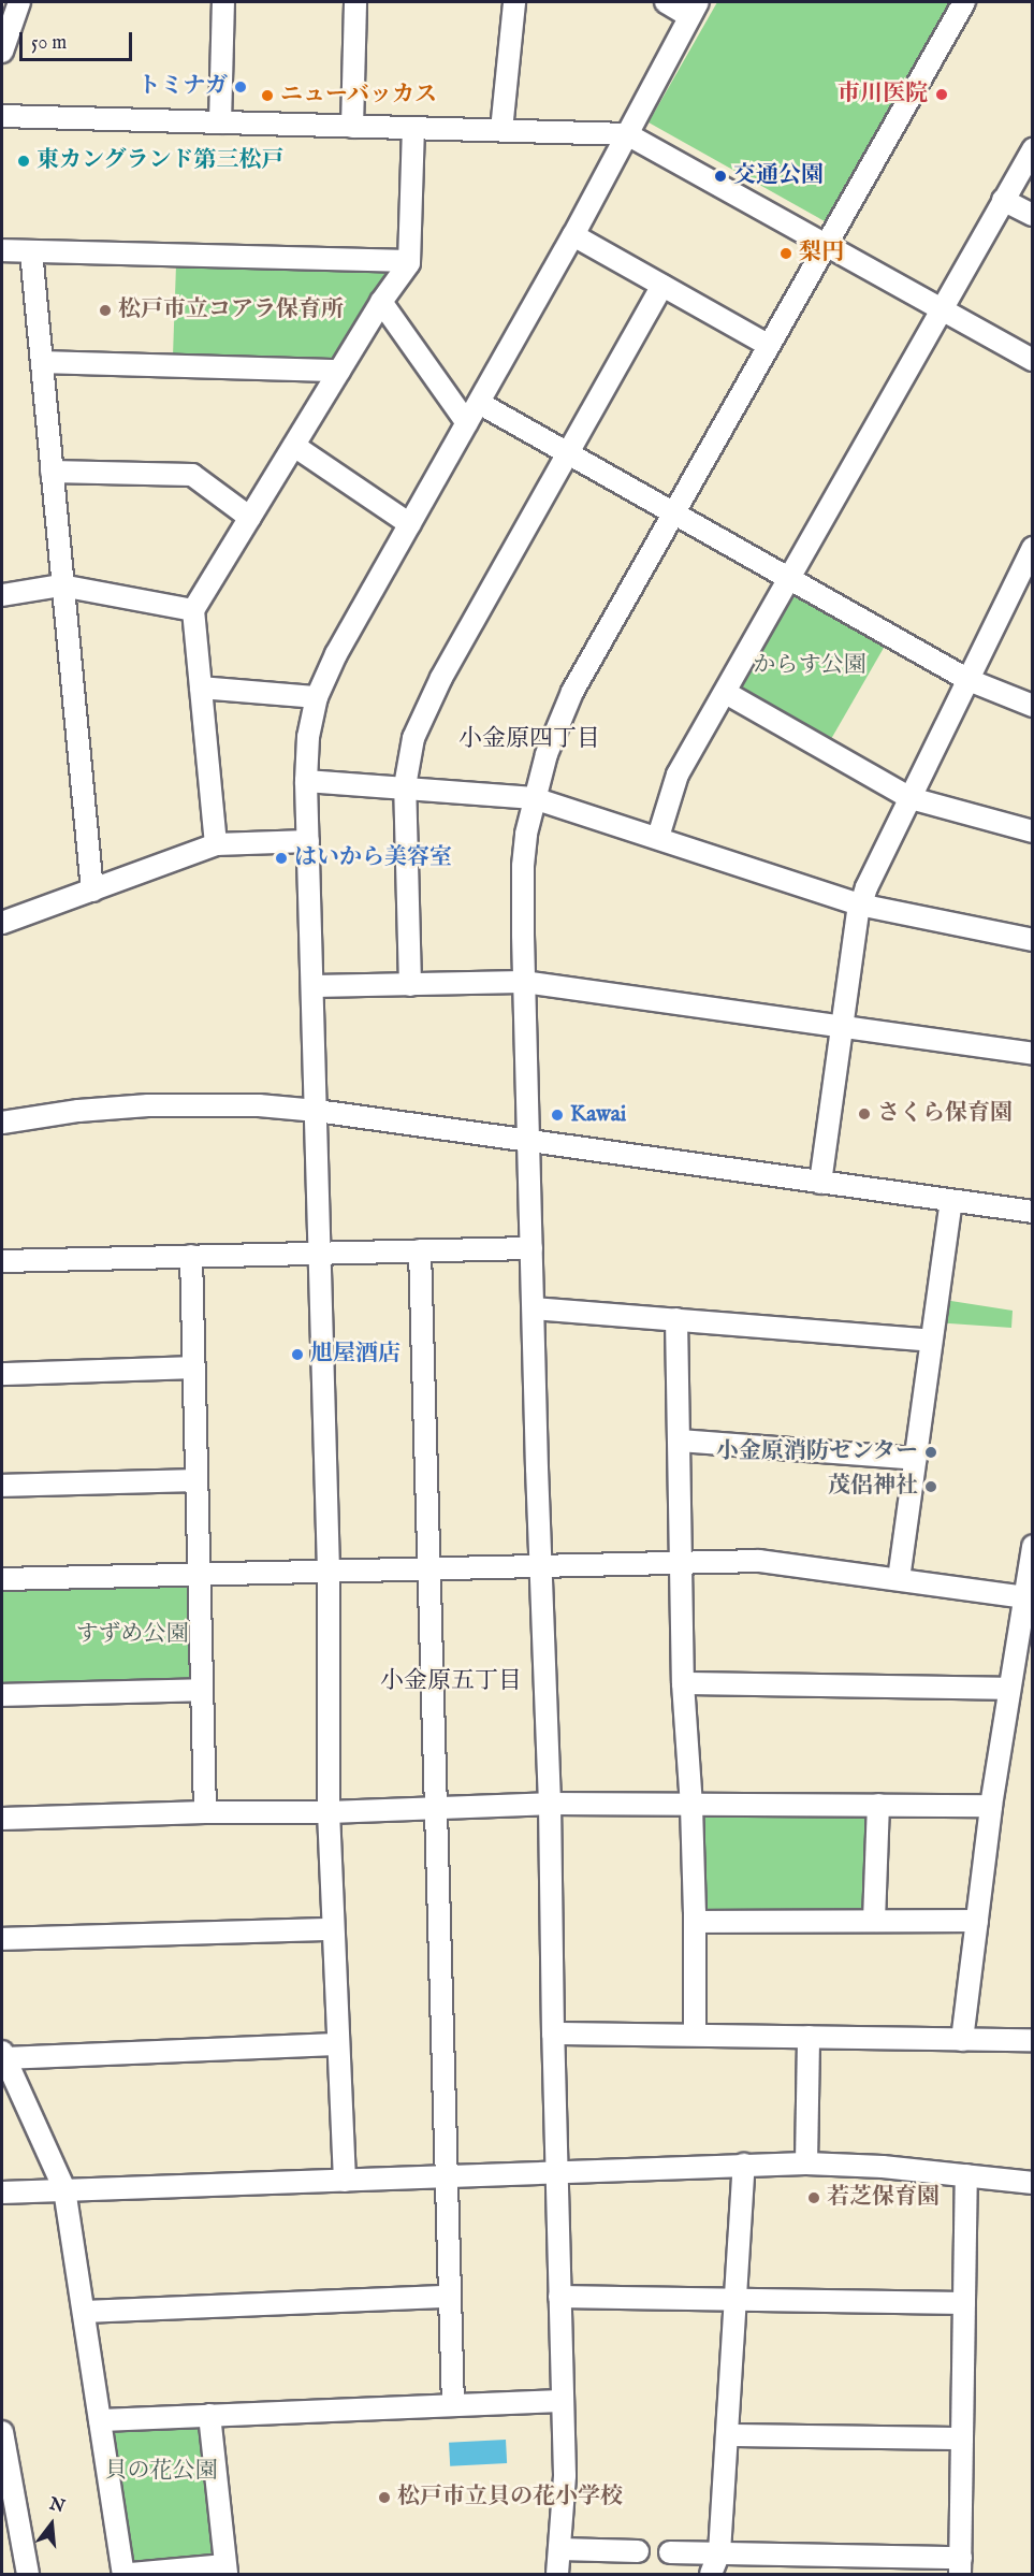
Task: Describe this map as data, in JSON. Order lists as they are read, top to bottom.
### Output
{
  "districts": ["小金原四丁目", "小金原五丁目"],
  "parks": ["からす公園", "すずめ公園", "貝の花公園"],
  "places": [
    "トミナガ",
    "市川医院",
    "ニューバッカス",
    "東カングランド第三松戸",
    "交通公園",
    "梨円",
    "松戸市立コアラ保育所",
    "はいから美容室",
    "さくら保育園",
    "Kawai",
    "旭屋酒店",
    "小金原消防センター",
    "茂侶神社",
    "若芝保育園",
    "松戸市立貝の花小学校"
  ],
  "scale_bar": "50 m",
  "north": "top"
}
